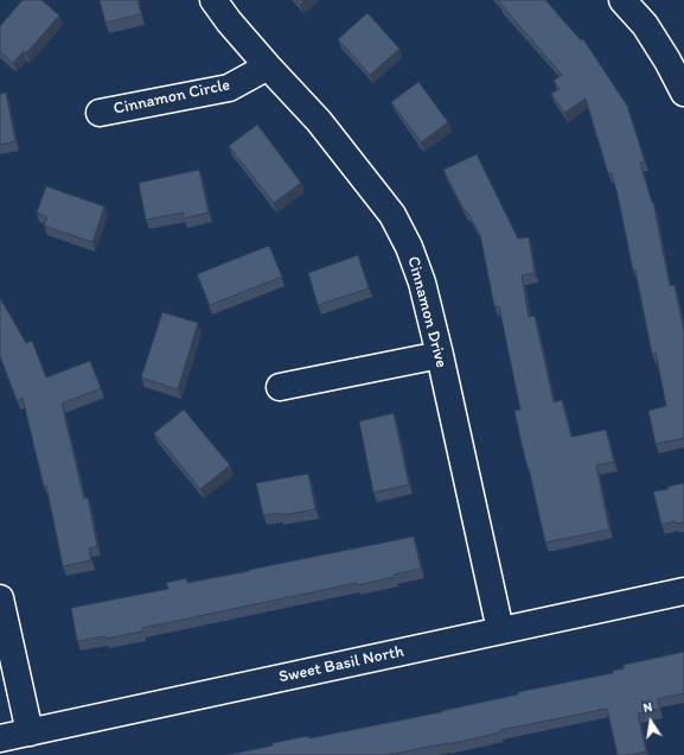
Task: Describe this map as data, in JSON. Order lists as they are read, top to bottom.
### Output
{
  "streets": {
    "street": ["Cinnamon Circle", "Cinnamon Drive", "Sweet Basil North"]
  },
  "crossings": [
    ["Cinnamon Circle", "Cinnamon Drive"],
    ["Cinnamon Drive", "Sweet Basil North"]
  ],
  "north": "top"
}
